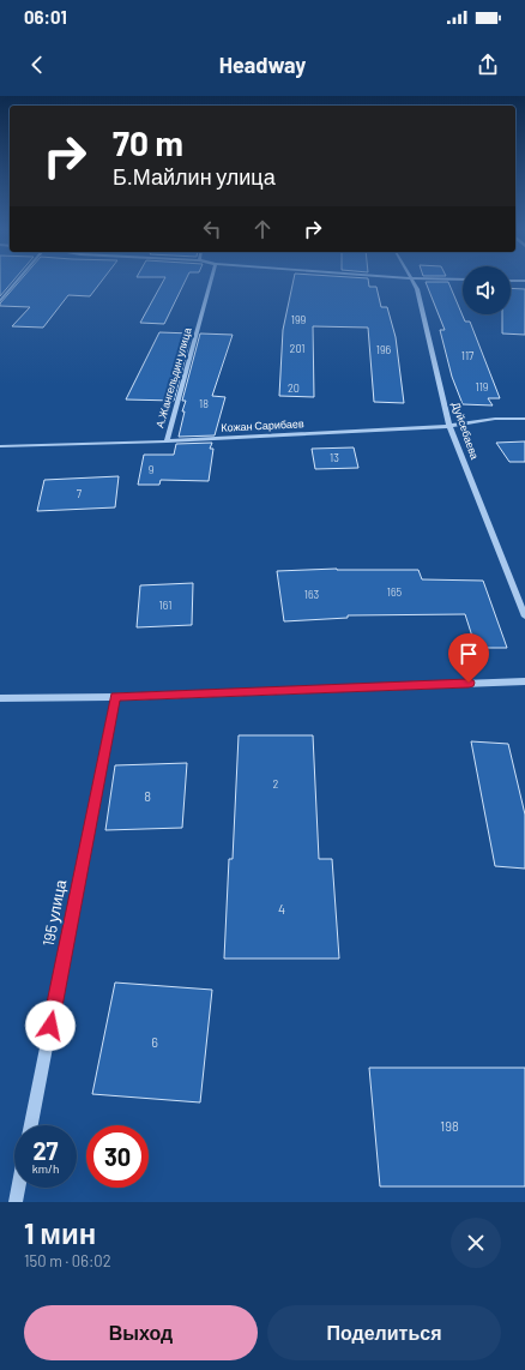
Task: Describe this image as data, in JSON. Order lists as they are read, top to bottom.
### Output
{
  "streets": {
    "street": [
      "А.Жангельдин улица",
      "Кожан Сарибаев",
      "Дуйсебаева",
      "195 улица"
    ]
  },
  "crossings": [
    ["А.Жангельдин улица", "Кожан Сарибаев"],
    ["Кожан Сарибаев", "Дуйсебаева"]
  ],
  "house_numbers": [
    "199",
    "201",
    "196",
    "117",
    "119",
    "20",
    "18",
    "13",
    "9",
    "7",
    "165",
    "163",
    "161",
    "2",
    "8",
    "4",
    "6",
    "198"
  ],
  "page": {
    "status": "06:01",
    "header": "Headway",
    "turn": ["70 m", "Б.Майлин улица"],
    "speed": "27 km/h",
    "limit": "30",
    "heading": ["1 мин", "150 m · 06:02"],
    "buttons": ["Выход", "Поделиться"]
  }
}
